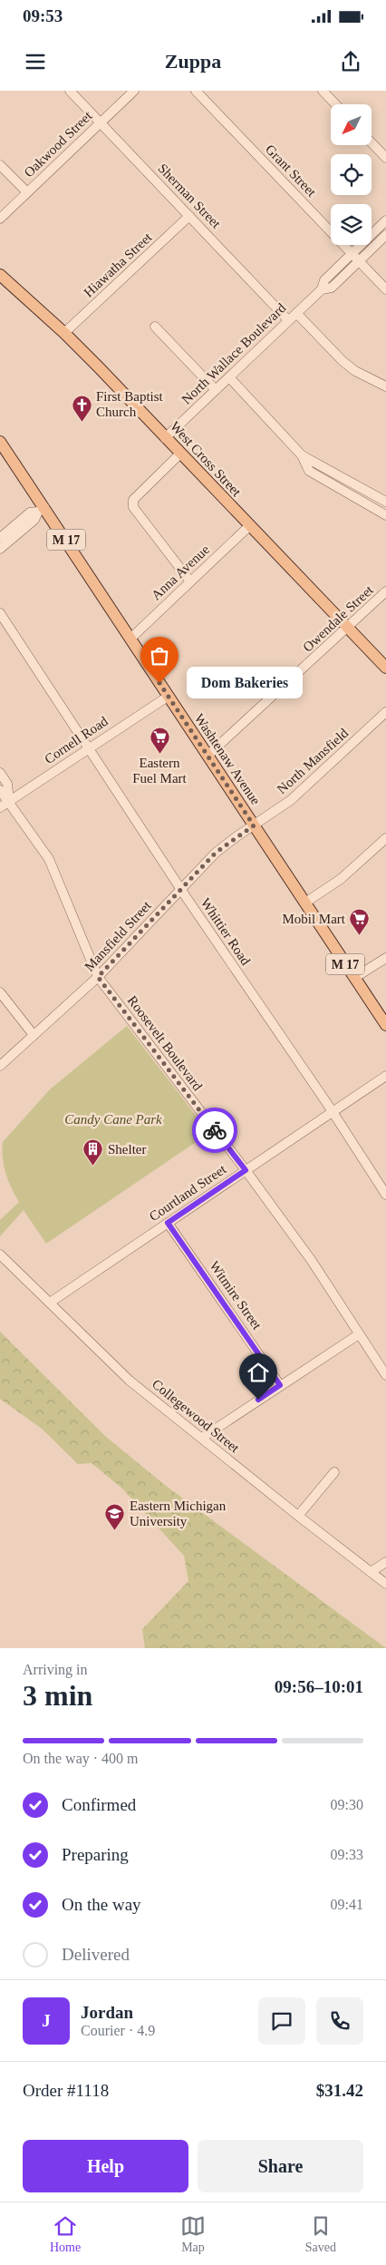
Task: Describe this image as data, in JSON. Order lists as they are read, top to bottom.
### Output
{
  "streets": {
    "main road": ["West Cross Street", "M 17", "Washtenaw Avenue"],
    "street": [
      "Oakwood Street",
      "Grant Street",
      "Sherman Street",
      "Hiawatha Street",
      "North Wallace Boulevard",
      "Anna Avenue",
      "Owendale Street",
      "Cornell Road",
      "North Mansfield",
      "Whittier Road",
      "Mansfield Street",
      "Roosevelt Boulevard",
      "Courtland Street",
      "Witmire Street",
      "Collegewood Street"
    ]
  },
  "crossings": [
    ["Oakwood Street", "Sherman Street"],
    ["Grant Street", "North Wallace Boulevard"],
    ["Sherman Street", "Hiawatha Street"],
    ["Sherman Street", "North Wallace Boulevard"],
    ["Hiawatha Street", "West Cross Street"],
    ["North Wallace Boulevard", "West Cross Street"],
    ["West Cross Street", "Anna Avenue"],
    ["West Cross Street", "Owendale Street"],
    ["Anna Avenue", "Washtenaw Avenue"],
    ["Owendale Street", "Washtenaw Avenue"],
    ["Cornell Road", "Washtenaw Avenue"],
    ["Cornell Road", "Whittier Road"],
    ["Cornell Road", "Roosevelt Boulevard"],
    ["Washtenaw Avenue", "North Mansfield"],
    ["Washtenaw Avenue", "Mansfield Street"],
    ["North Mansfield", "Mansfield Street"],
    ["Whittier Road", "Mansfield Street"],
    ["Whittier Road", "Courtland Street"],
    ["Mansfield Street", "Roosevelt Boulevard"],
    ["Roosevelt Boulevard", "Courtland Street"],
    ["Courtland Street", "Witmire Street"],
    ["Courtland Street", "Collegewood Street"]
  ],
  "parks": ["Candy Cane Park"],
  "places": {
    "church": ["First Baptist Church"],
    "other": ["Dom Bakeries"],
    "supermarket": ["Eastern Fuel Mart", "Mobil Mart"],
    "building": ["Shelter"],
    "school or university": ["Eastern Michigan University"]
  },
  "north": "bottom left",
  "page": {
    "status": "09:53",
    "header": "Zuppa",
    "bubble": "Dom Bakeries",
    "heading": ["3 min", "Arriving in", "09:56–10:01"],
    "panel": [
      "Jordan",
      "Courier · 4.9",
      "Order #1118",
      "$31.42"
    ],
    "bar": "On the way · 400 m",
    "list": [
      ["Confirmed", "09:30"],
      ["Preparing", "09:33"],
      ["On the way", "09:41"],
      "Delivered"
    ],
    "round": "J",
    "buttons": ["Help", "Share"],
    "tabs": ["Home", "Map", "Saved"]
  }
}
